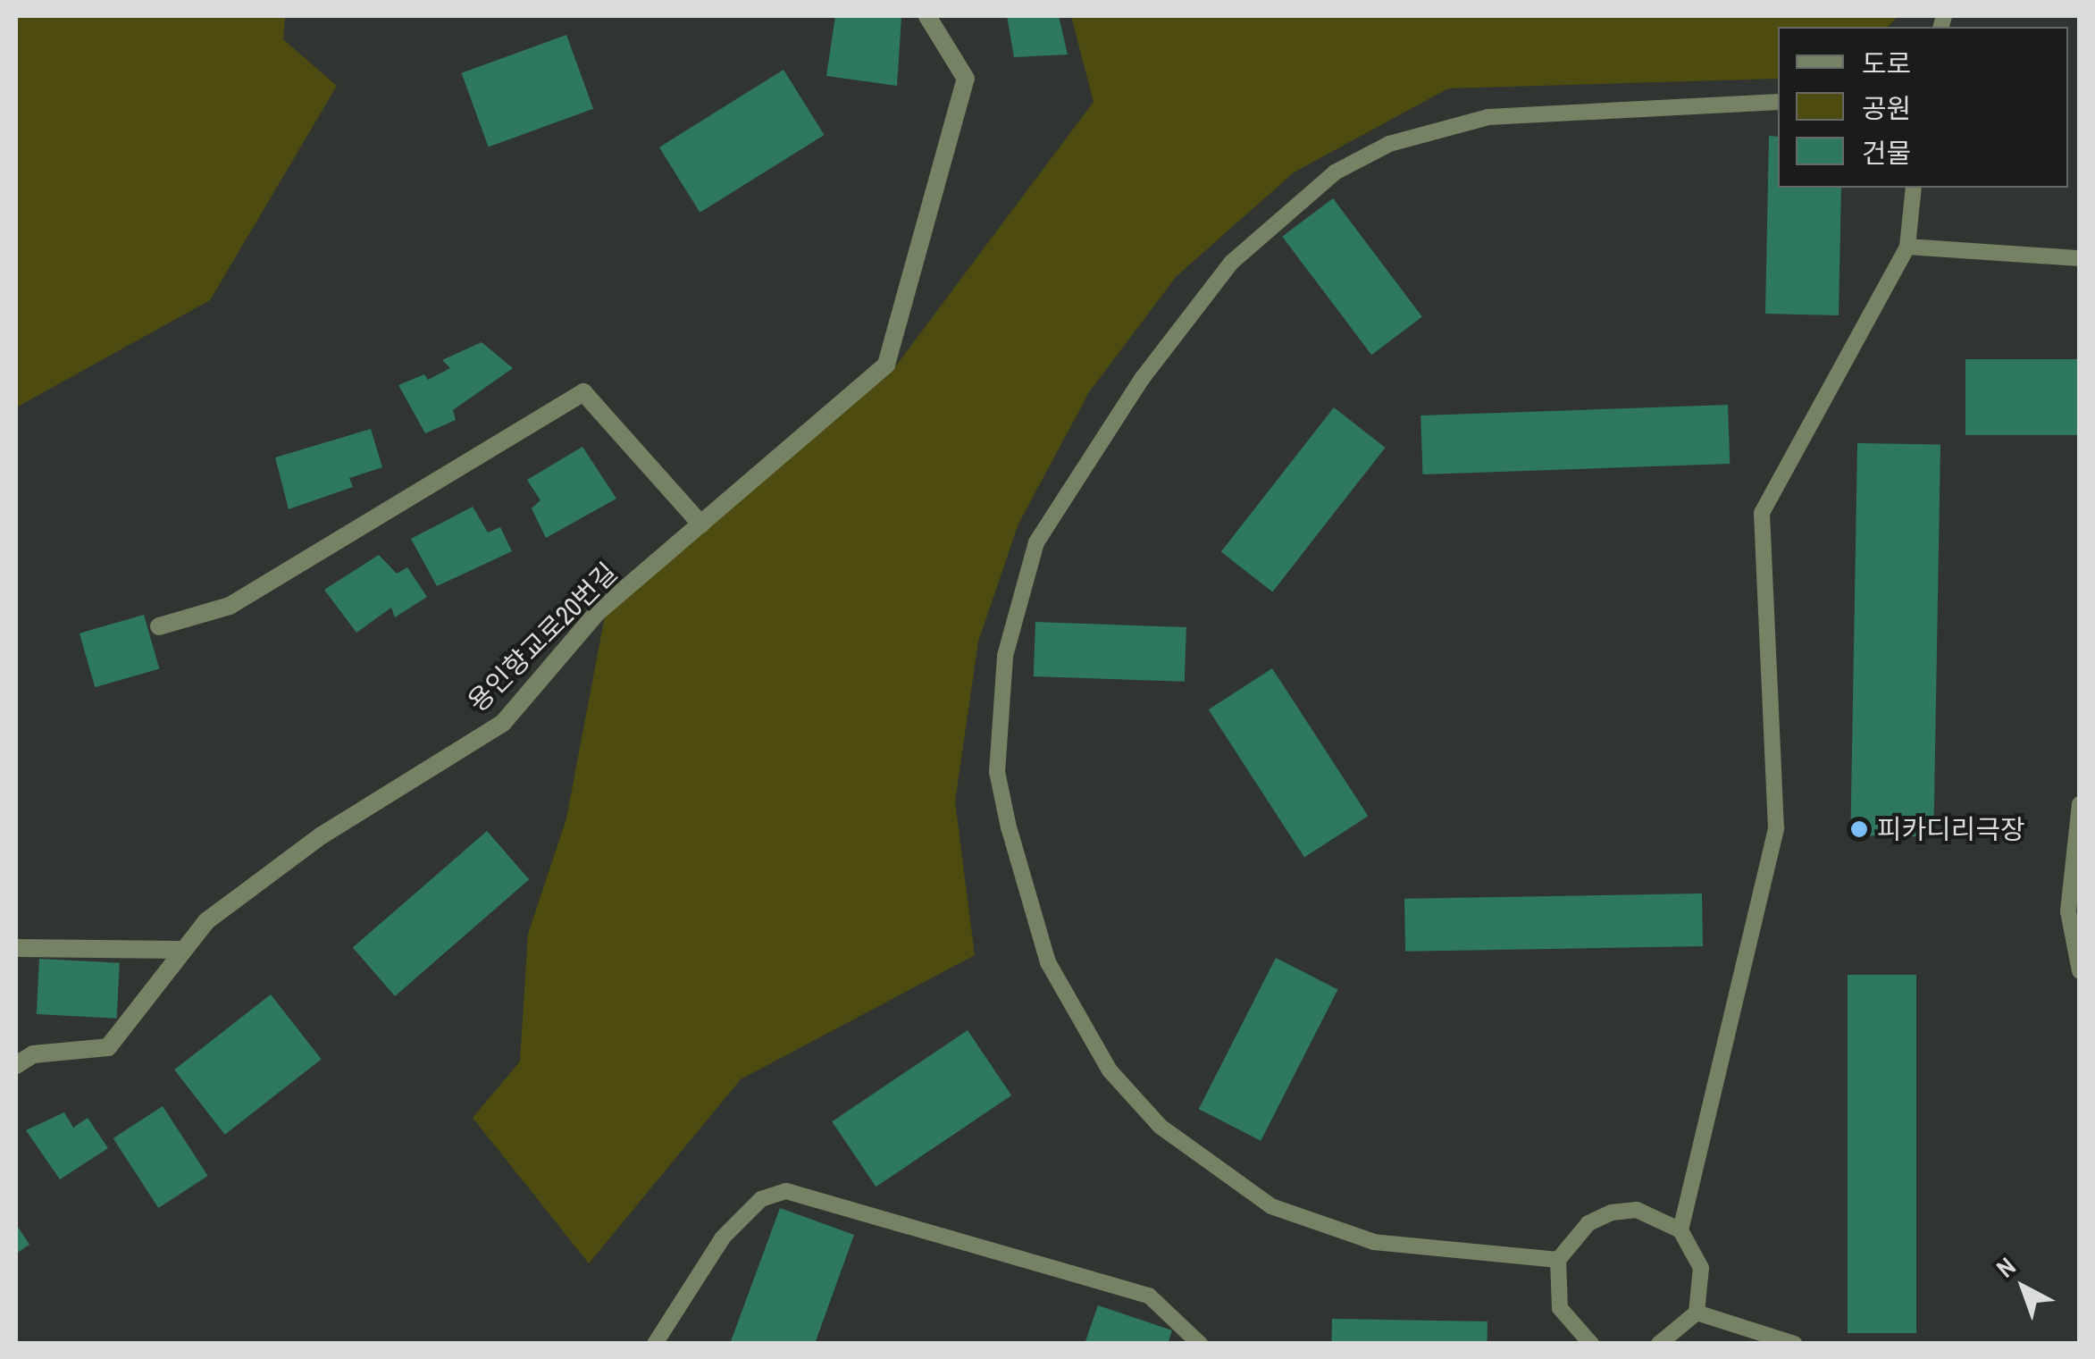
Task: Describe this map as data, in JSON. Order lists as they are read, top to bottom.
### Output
{
  "streets": {
    "street": ["용인향교로20번길"]
  },
  "places": ["피카디리극장"],
  "legend": ["도로", "공원", "건물"],
  "north": "top left"
}
